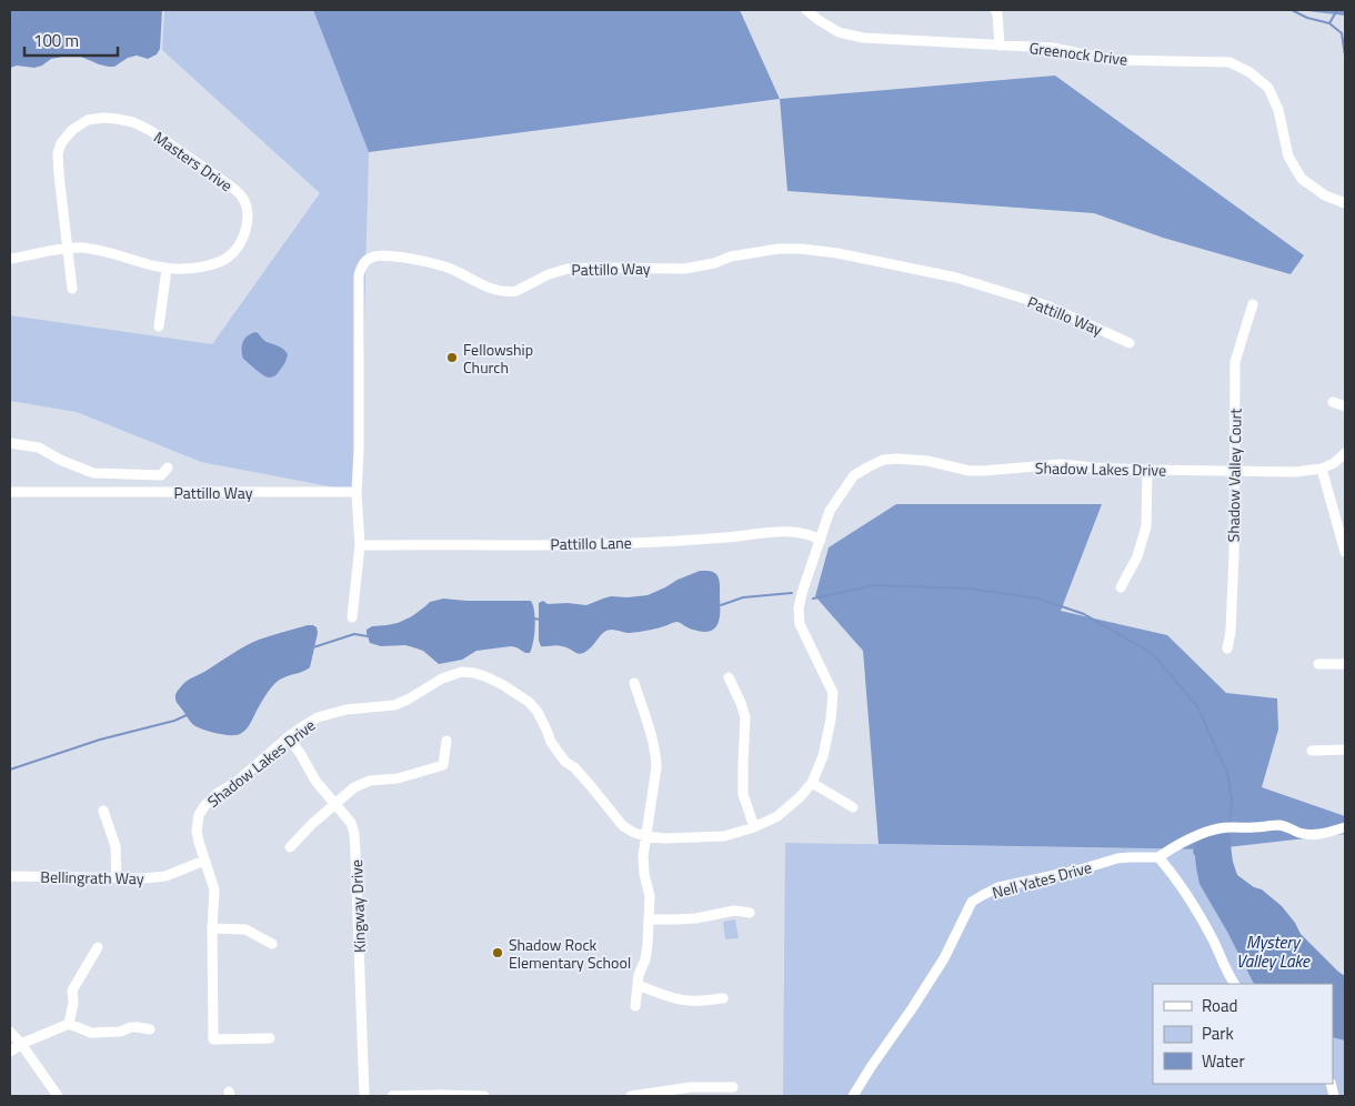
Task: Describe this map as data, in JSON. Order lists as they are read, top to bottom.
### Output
{
  "streets": {
    "street": [
      "Greenock Drive",
      "Masters Drive",
      "Pattillo Way",
      "Shadow Lakes Drive",
      "Shadow Valley Court",
      "Pattillo Lane",
      "Bellingrath Way",
      "Nell Yates Drive",
      "Kingway Drive"
    ]
  },
  "crossings": [
    ["Shadow Lakes Drive", "Shadow Valley Court"],
    ["Shadow Lakes Drive", "Pattillo Lane"],
    ["Shadow Lakes Drive", "Bellingrath Way"],
    ["Shadow Lakes Drive", "Kingway Drive"]
  ],
  "water": ["Mystery Valley Lake"],
  "places": ["Fellowship Church", "Shadow Rock Elementary School"],
  "legend": ["Road", "Park", "Water"],
  "scale_bar": "100 m"
}
